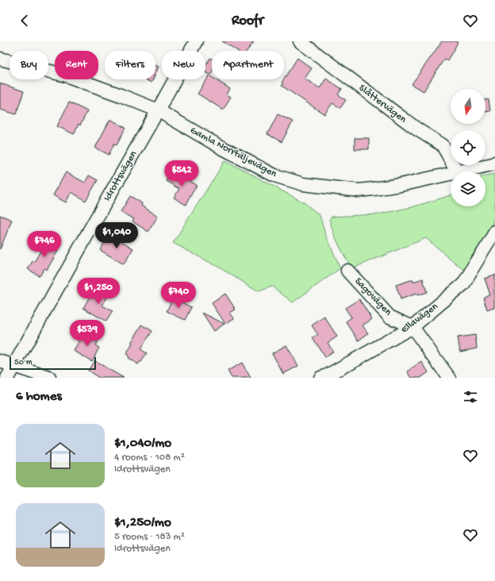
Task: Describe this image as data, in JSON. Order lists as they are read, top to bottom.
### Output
{
  "streets": {
    "street": [
      "Slåttervägen",
      "Gamla Norrtäljevägen",
      "Idrottsvägen",
      "Sagovägen",
      "Ellavägen"
    ]
  },
  "crossings": [
    ["Gamla Norrtäljevägen", "Idrottsvägen"],
    ["Sagovägen", "Ellavägen"]
  ],
  "scale_bar": "50 m",
  "north": "bottom",
  "page": {
    "header": "Roofr",
    "chip": [
      "Buy",
      "Rent",
      "Filters",
      "New",
      "Apartment"
    ],
    "price": [
      "$542",
      "$1,040",
      "$746",
      "$1,250",
      "$740",
      "$539"
    ],
    "scale": "50 m",
    "heading": "6 homes",
    "list": [
      {
        "name": "$1,040/mo",
        "note": "4 rooms · 108 m² · Idrottsvägen"
      },
      {
        "name": "$1,250/mo",
        "note": "5 rooms · 183 m² · Idrottsvägen"
      }
    ]
  }
}
